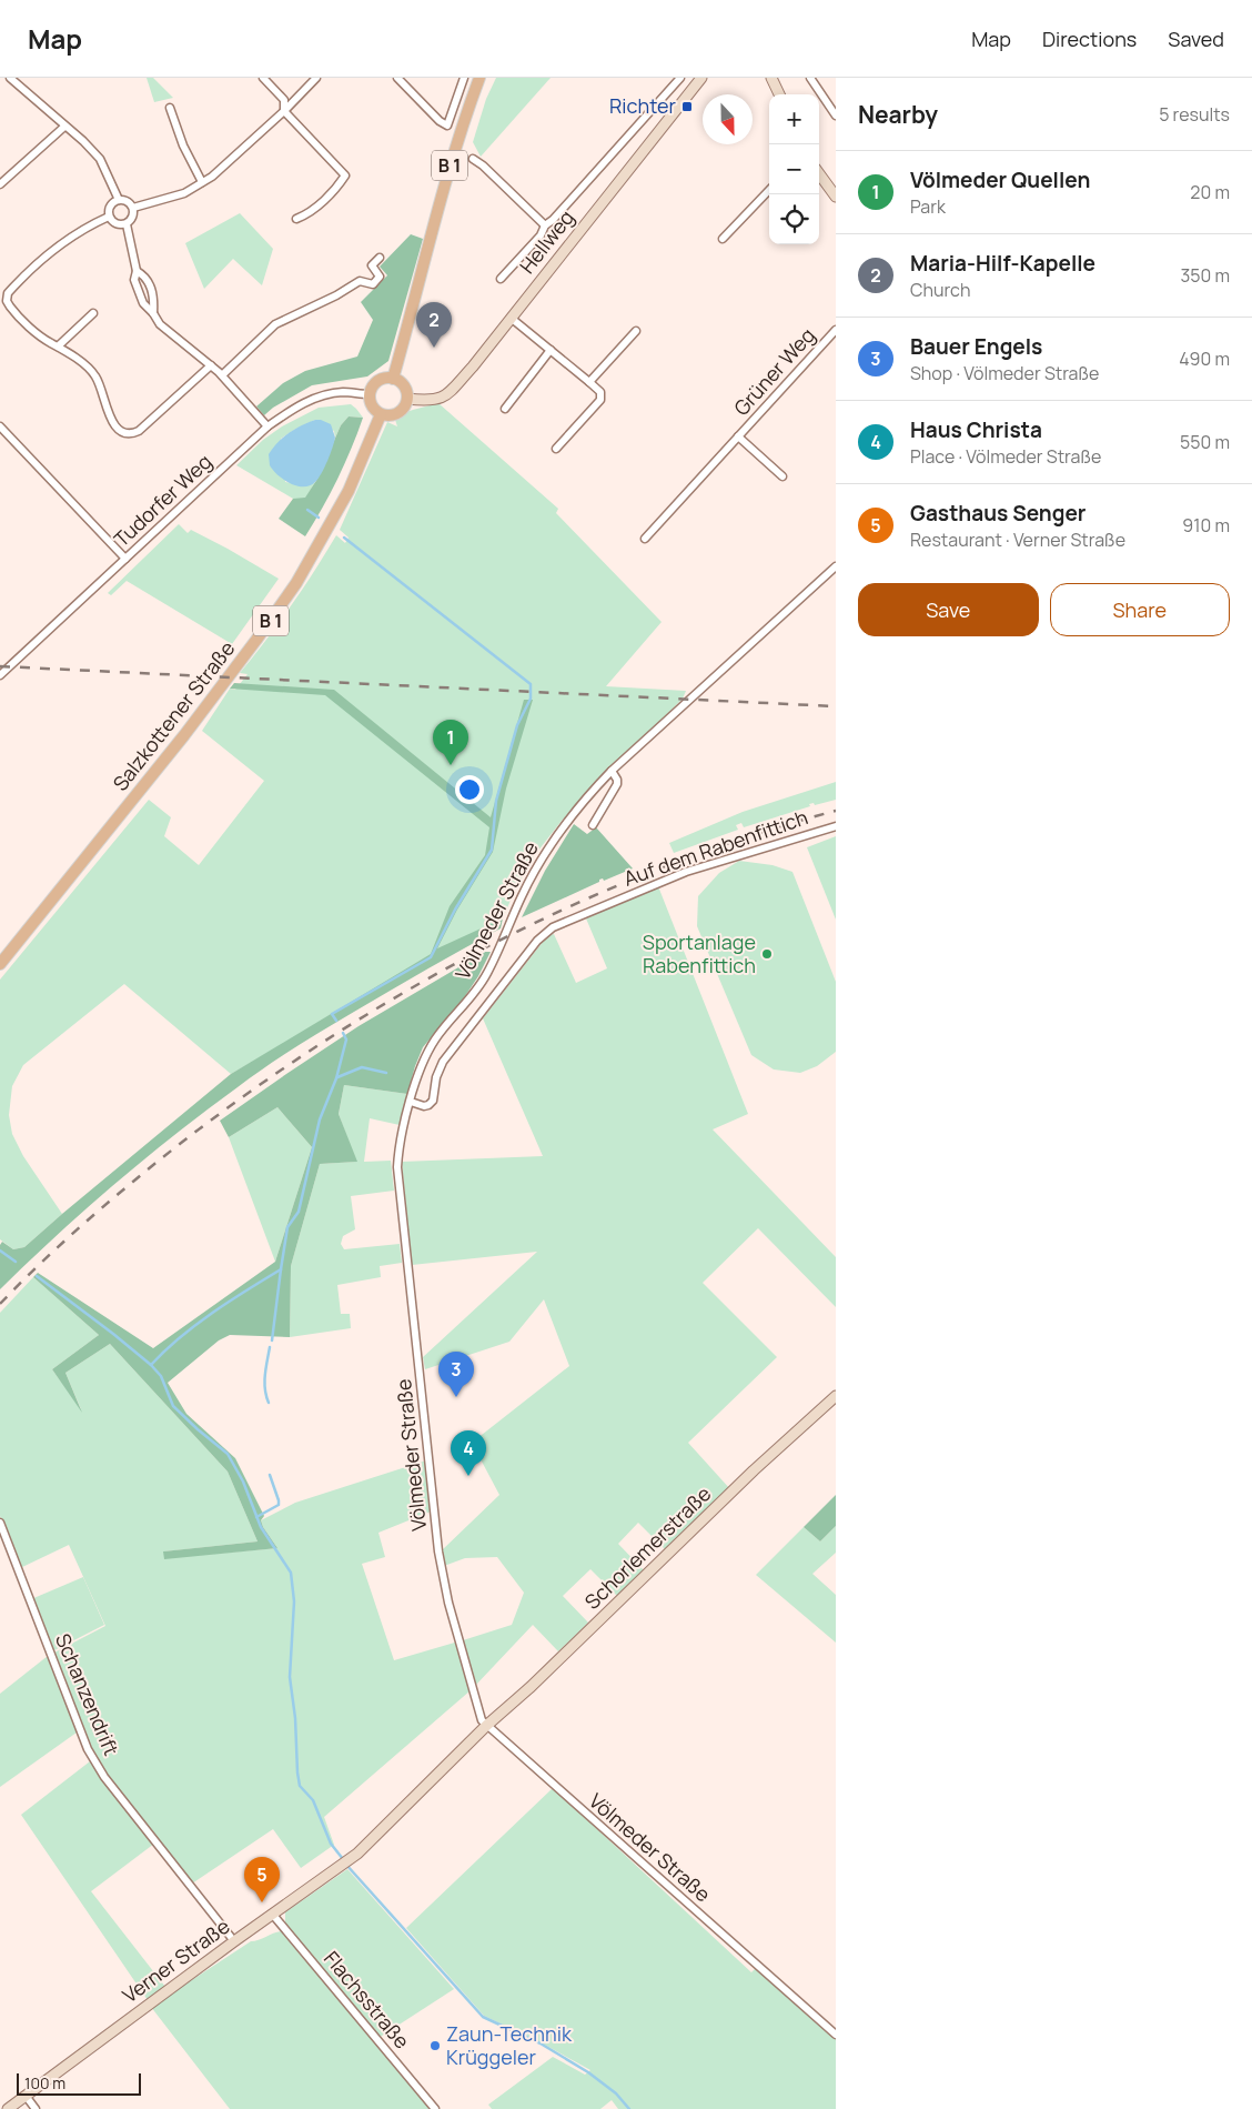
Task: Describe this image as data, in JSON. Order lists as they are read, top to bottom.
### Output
{
  "streets": {
    "main road": ["B 1", "Salzkottener Straße"],
    "street": [
      "Hellweg",
      "Grüner Weg",
      "Tudorfer Weg",
      "Auf dem Rabenfittich",
      "Völmeder Straße",
      "Schorlemerstraße",
      "Schanzendrift",
      "Verner Straße",
      "Flachsstraße"
    ]
  },
  "crossings": [
    ["B 1", "Hellweg"],
    ["B 1", "Tudorfer Weg"],
    ["B 1", "Salzkottener Straße"],
    ["Hellweg", "Tudorfer Weg"],
    ["Hellweg", "Salzkottener Straße"],
    ["Tudorfer Weg", "Salzkottener Straße"],
    ["Auf dem Rabenfittich", "Völmeder Straße"],
    ["Völmeder Straße", "Schorlemerstraße"],
    ["Völmeder Straße", "Verner Straße"],
    ["Schorlemerstraße", "Verner Straße"],
    ["Schanzendrift", "Verner Straße"],
    ["Verner Straße", "Flachsstraße"]
  ],
  "places": {
    "transit": ["Richter"],
    "other": ["Sportanlage Rabenfittich", "Zaun-Technik Krüggeler"]
  },
  "scale_bar": "100 m",
  "north": "bottom",
  "page": {
    "header": "Map",
    "nav": ["Map", "Directions", "Saved"],
    "heading": ["Nearby", "5 results"],
    "map_buttons": ["+", "−"],
    "list": [
      {
        "mark": "1",
        "name": "Völmeder Quellen",
        "note": "Park",
        "value": "20 m"
      },
      {
        "mark": "2",
        "name": "Maria-Hilf-Kapelle",
        "note": "Church",
        "value": "350 m"
      },
      {
        "mark": "3",
        "name": "Bauer Engels",
        "note": "Shop · Völmeder Straße",
        "value": "490 m"
      },
      {
        "mark": "4",
        "name": "Haus Christa",
        "note": "Place · Völmeder Straße",
        "value": "550 m"
      },
      {
        "mark": "5",
        "name": "Gasthaus Senger",
        "note": "Restaurant · Verner Straße",
        "value": "910 m"
      }
    ],
    "pins": [
      "2",
      "1",
      "3",
      "4",
      "5"
    ],
    "buttons": ["Save", "Share"],
    "scale": "100 m"
  }
}
